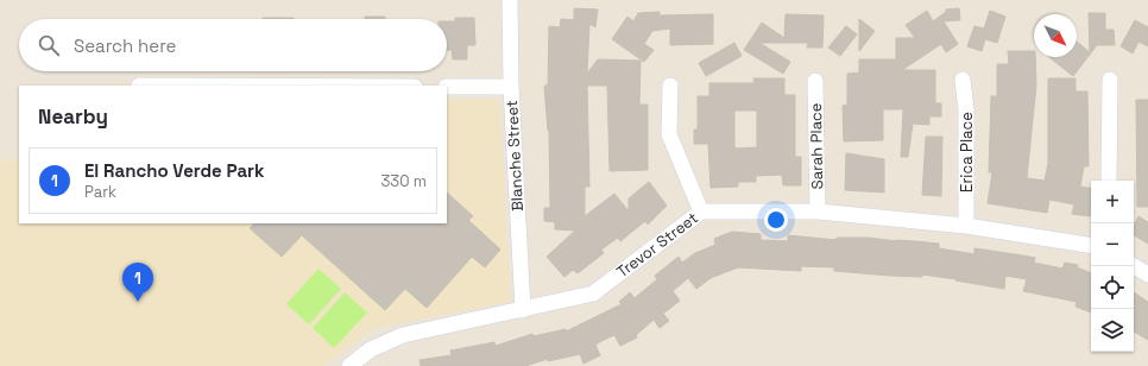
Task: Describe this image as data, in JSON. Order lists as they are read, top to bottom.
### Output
{
  "streets": {
    "street": [
      "Sarah Place",
      "Erica Place",
      "Blanche Street",
      "Trevor Street"
    ]
  },
  "crossings": [
    ["Sarah Place", "Trevor Street"],
    ["Erica Place", "Trevor Street"],
    ["Blanche Street", "Trevor Street"]
  ],
  "north": "bottom right",
  "page": {
    "search": "Search here",
    "heading": "Nearby",
    "list": [
      {
        "mark": "1",
        "name": "El Rancho Verde Park",
        "note": "Park",
        "value": "330 m"
      }
    ],
    "map_buttons": ["+", "−"],
    "pins": "1"
  }
}
